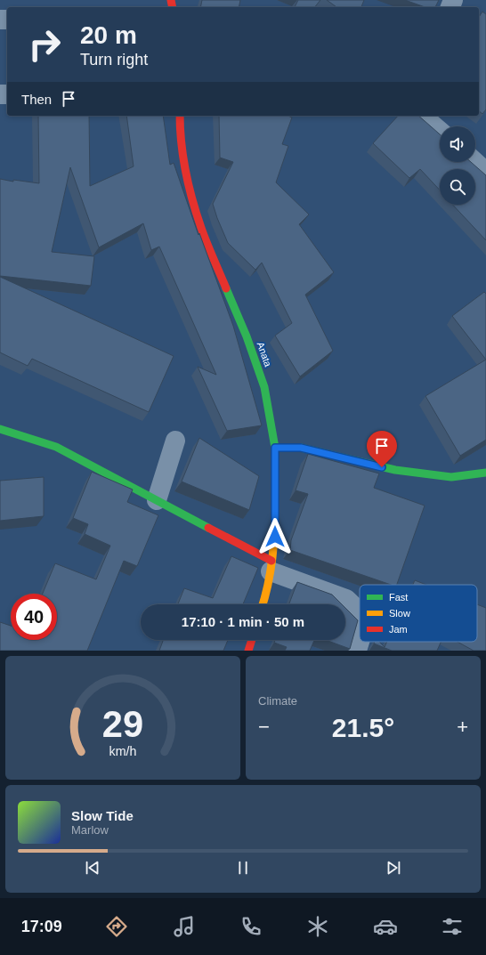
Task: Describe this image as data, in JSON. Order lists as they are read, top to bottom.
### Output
{
  "streets": {
    "street": ["Anata"]
  },
  "legend": ["Fast", "Slow", "Jam"],
  "page": {
    "turn": ["20 m", "Turn right"],
    "then": "Then",
    "limit": "40",
    "trip": "17:10 · 1 min · 50 m",
    "tile": "Climate",
    "heat": ["−", "21.5°", "+"],
    "song": ["Slow Tide", "Marlow"],
    "tabs": "17:09",
    "gauge": ["29", "km/h"]
  }
}
